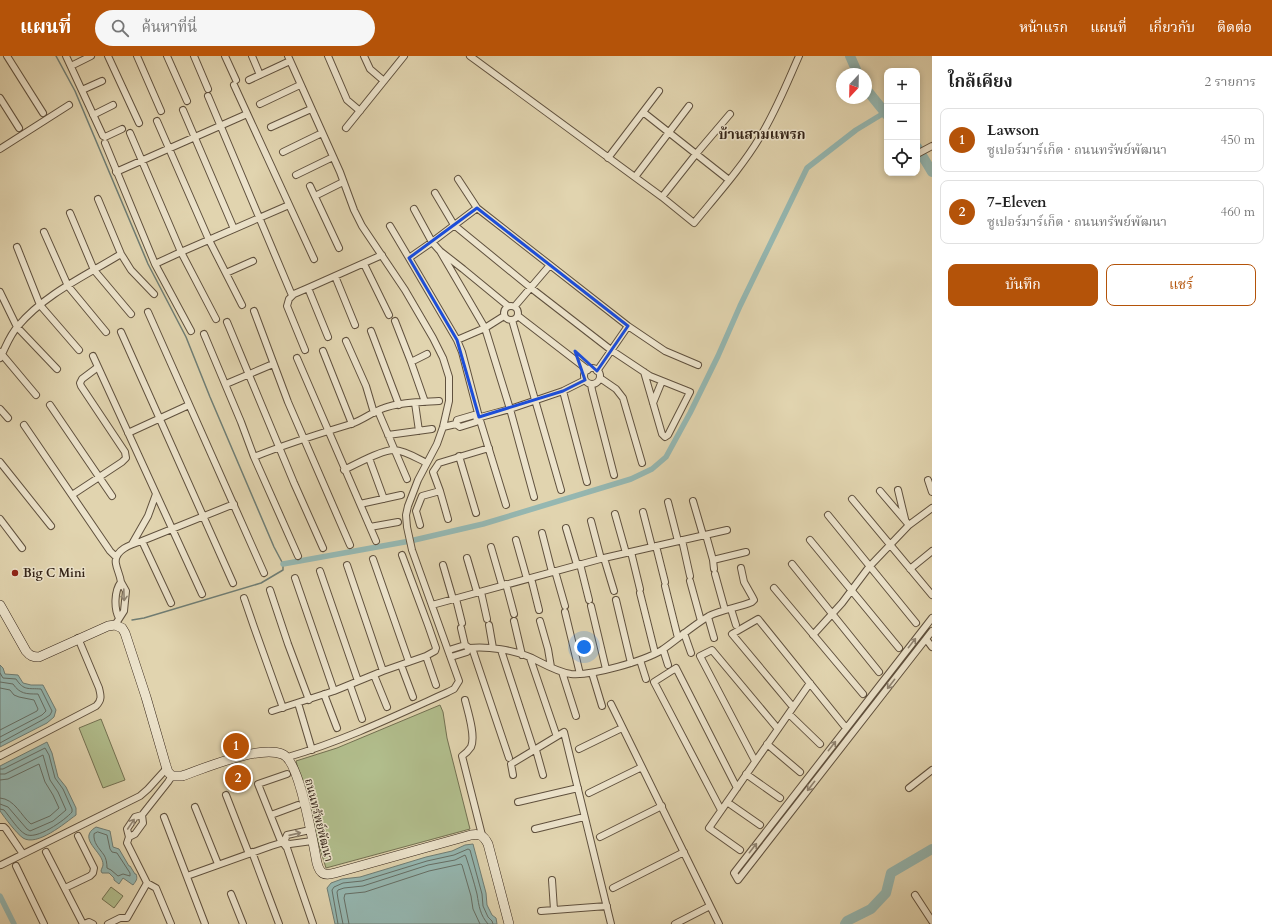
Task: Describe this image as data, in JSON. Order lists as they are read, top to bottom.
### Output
{
  "streets": {
    "street": ["ถนนทรัพย์พัฒนา"]
  },
  "districts": ["บ้านสามแพรก"],
  "places": ["Big C Mini"],
  "north": "bottom",
  "page": {
    "header": "แผนที่",
    "search": "ค้นหาที่นี่",
    "nav": [
      "หน้าแรก",
      "แผนที่",
      "เกี่ยวกับ",
      "ติดต่อ"
    ],
    "heading": ["ใกล้เคียง", "2 รายการ"],
    "map_buttons": ["+", "−"],
    "list": [
      {
        "mark": "1",
        "name": "Lawson",
        "note": "ซูเปอร์มาร์เก็ต · ถนนทรัพย์พัฒนา",
        "value": "450 m"
      },
      {
        "mark": "2",
        "name": "7-Eleven",
        "note": "ซูเปอร์มาร์เก็ต · ถนนทรัพย์พัฒนา",
        "value": "460 m"
      }
    ],
    "buttons": ["บันทึก", "แชร์"],
    "pins": ["1", "2"]
  }
}
